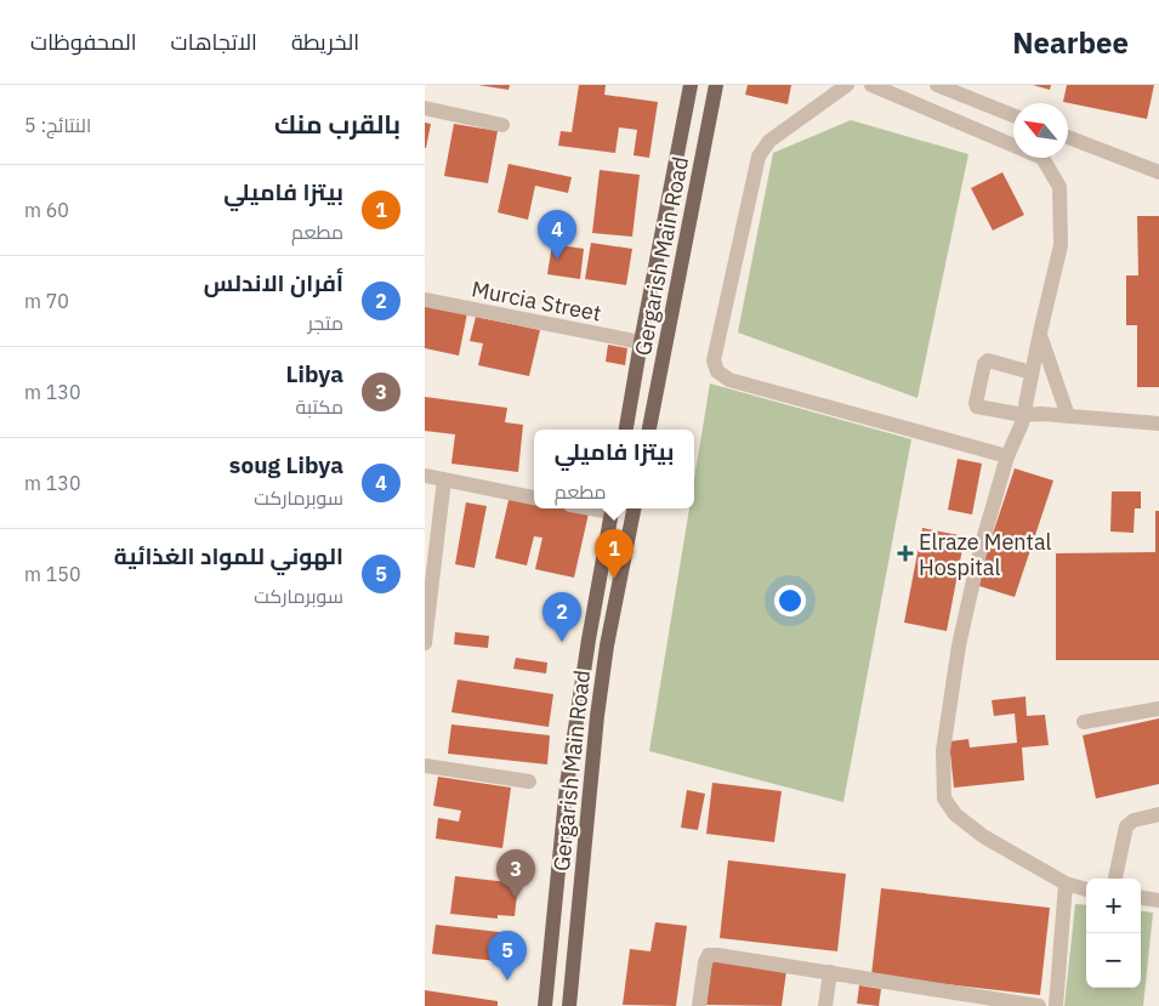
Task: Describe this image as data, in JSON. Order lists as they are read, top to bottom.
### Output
{
  "streets": {
    "main road": ["Gergarish Main Road"],
    "street": ["Murcia Street"]
  },
  "crossings": [
    ["Gergarish Main Road", "Murcia Street"]
  ],
  "places": {
    "health": ["Elraze Mental Hospital"]
  },
  "north": "top left",
  "page": {
    "header": "Nearbee",
    "nav": ["الخريطة", "الاتجاهات", "المحفوظات"],
    "heading": ["بالقرب منك", "النتائج: 5"],
    "list": [
      {
        "mark": "1",
        "name": "بيتزا فاميلي",
        "note": "مطعم",
        "value": "60 m"
      },
      {
        "mark": "2",
        "name": "أفران الاندلس",
        "note": "متجر",
        "value": "70 m"
      },
      {
        "mark": "3",
        "name": "Libya",
        "note": "مكتبة",
        "value": "130 m"
      },
      {
        "mark": "4",
        "name": "soug Libya",
        "note": "سوبرماركت",
        "value": "130 m"
      },
      {
        "mark": "5",
        "name": "الهوني للمواد الغذائية",
        "note": "سوبرماركت",
        "value": "150 m"
      }
    ],
    "pins": [
      "4",
      "1",
      "2",
      "3",
      "5"
    ],
    "popup": ["بيتزا فاميلي", "مطعم"],
    "map_buttons": ["+", "−"]
  }
}
